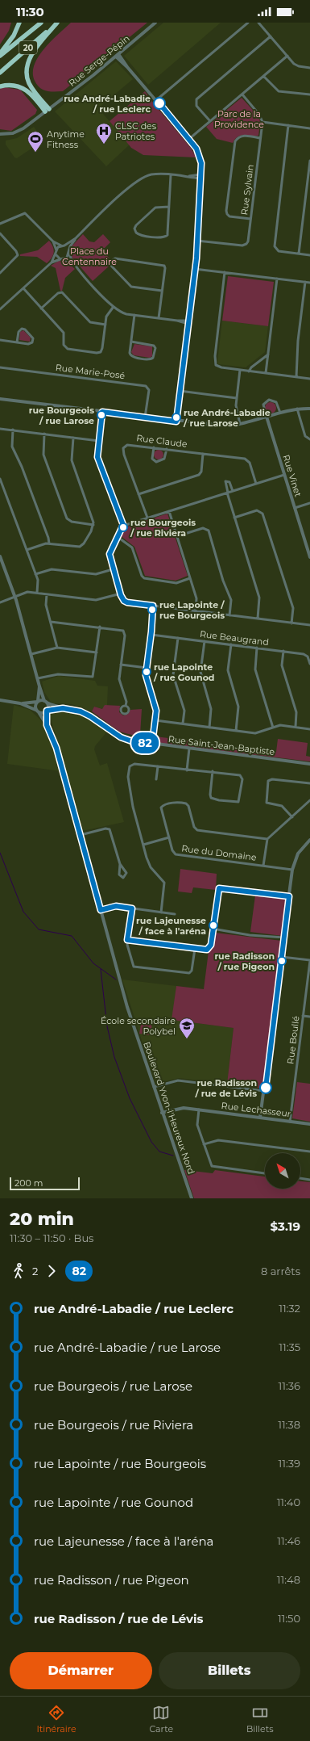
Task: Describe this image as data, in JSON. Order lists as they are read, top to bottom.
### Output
{
  "streets": {
    "highway": ["20"],
    "street": [
      "Rue Serge-Pépin",
      "Rue Sylvain",
      "Rue Marie-Posé",
      "Rue Claude",
      "Rue Vinet",
      "Rue Beaugrand",
      "Rue Saint-Jean-Baptiste",
      "Rue du Domaine",
      "Rue Boullé",
      "Boulevard Yvon-l'Heureux Nord",
      "Rue Lechasseur"
    ]
  },
  "crossings": [
    ["Rue Saint-Jean-Baptiste", "Boulevard Yvon-l'Heureux Nord"],
    ["Rue Boullé", "Rue Lechasseur"],
    ["Boulevard Yvon-l'Heureux Nord", "Rue Lechasseur"]
  ],
  "parks": ["Parc de la Providence", "Place du Centennaire"],
  "places": {
    "other": [
      "rue André-Labadie / rue Leclerc",
      "rue Bourgeois / rue Larose",
      "rue André-Labadie / rue Larose",
      "rue Bourgeois / rue Riviera",
      "rue Lapointe / rue Bourgeois",
      "rue Lapointe / rue Gounod",
      "rue Lajeunesse / face à l'aréna",
      "rue Radisson / rue Pigeon",
      "rue Radisson / rue de Lévis"
    ],
    "hospital": ["CLSC des Patriotes"],
    "sports": ["Anytime Fitness"],
    "school or university": ["École secondaire Polybel"]
  },
  "lines": ["bus line 82"],
  "scale_bar": "200 m",
  "north": "top left",
  "page": {
    "status": "11:30",
    "on_map": "82",
    "scale": "200 m",
    "heading": ["20 min", "11:30 – 11:50 · Bus", "$3.19"],
    "legs": ["2", "82", "8 arrêts"],
    "list": [
      {
        "name": "rue André-Labadie / rue Leclerc",
        "value": "11:32"
      },
      {
        "name": "rue André-Labadie / rue Larose",
        "value": "11:35"
      },
      {
        "name": "rue Bourgeois / rue Larose",
        "value": "11:36"
      },
      {
        "name": "rue Bourgeois / rue Riviera",
        "value": "11:38"
      },
      {
        "name": "rue Lapointe / rue Bourgeois",
        "value": "11:39"
      },
      {
        "name": "rue Lapointe / rue Gounod",
        "value": "11:40"
      },
      {
        "name": "rue Lajeunesse / face à l'aréna",
        "value": "11:46"
      },
      {
        "name": "rue Radisson / rue Pigeon",
        "value": "11:48"
      },
      {
        "name": "rue Radisson / rue de Lévis",
        "value": "11:50"
      }
    ],
    "buttons": ["Démarrer", "Billets"],
    "tabs": ["Itinéraire", "Carte", "Billets"]
  }
}
